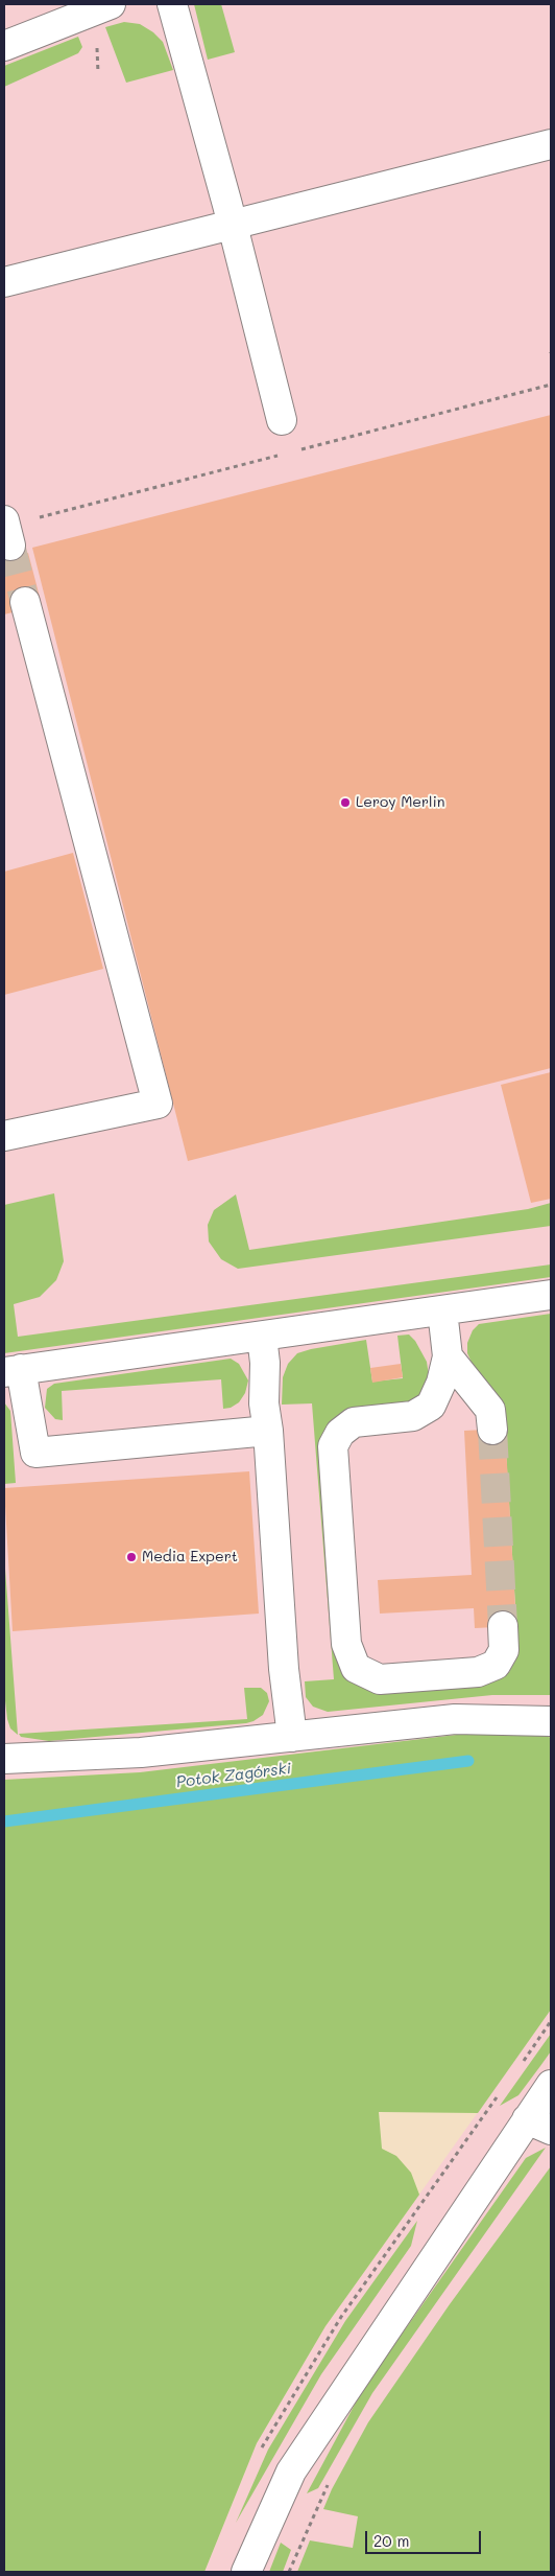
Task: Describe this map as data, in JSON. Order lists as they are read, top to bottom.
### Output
{
  "water": ["Potok Zagórski"],
  "places": ["Leroy Merlin", "Media Expert"],
  "scale_bar": "20 m"
}
